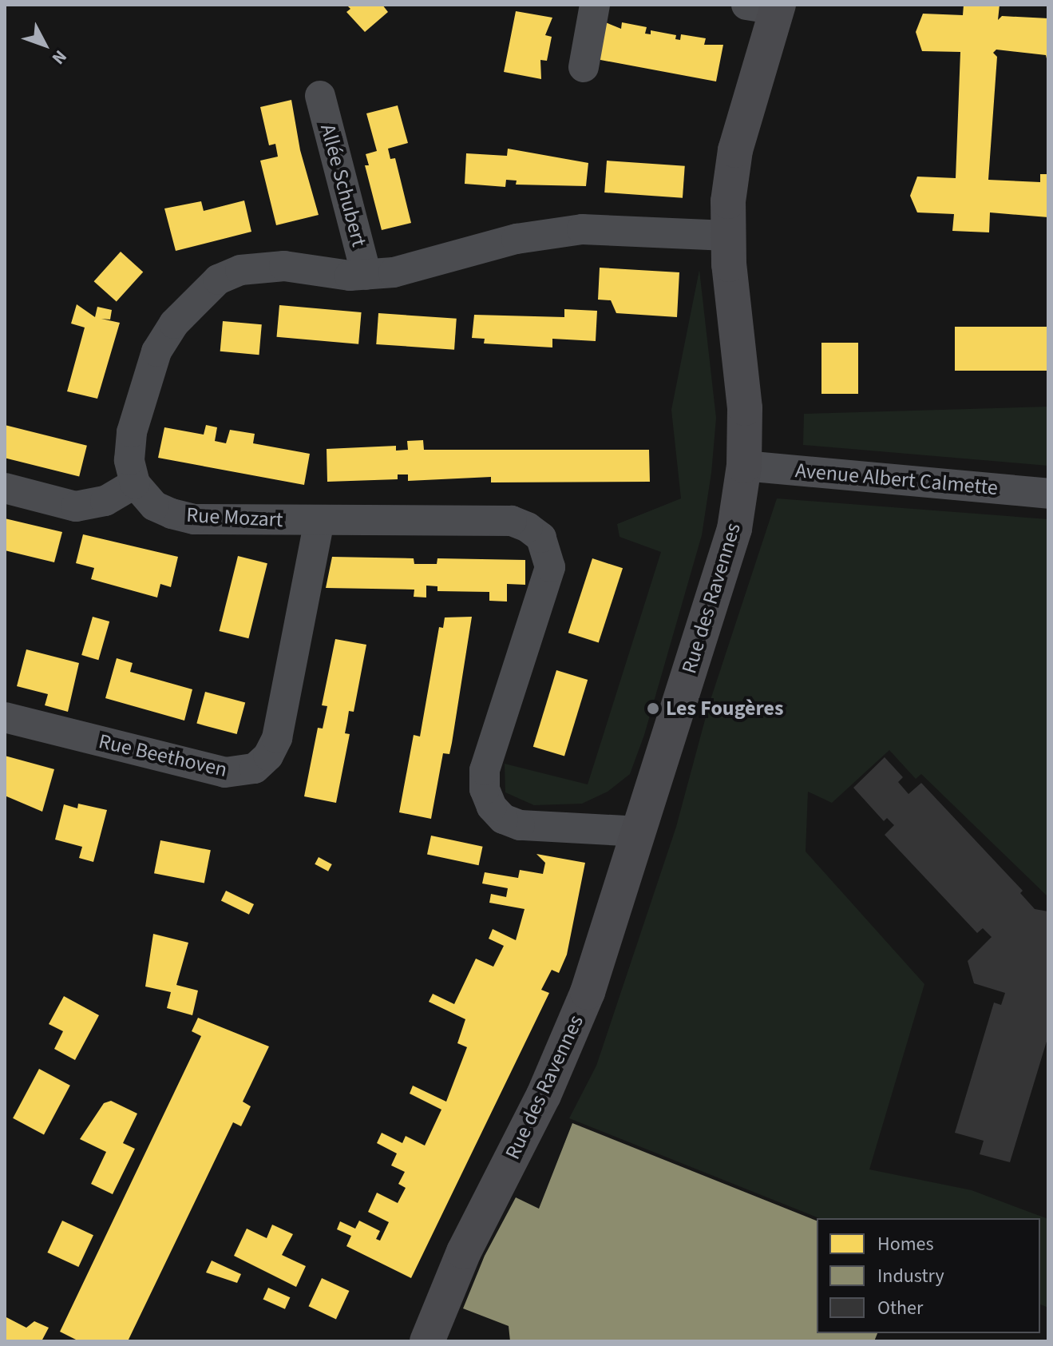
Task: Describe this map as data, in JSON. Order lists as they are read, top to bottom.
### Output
{
  "streets": {
    "street": [
      "Allée Schubert",
      "Avenue Albert Calmette",
      "Rue Mozart",
      "Rue des Ravennes",
      "Rue Beethoven"
    ]
  },
  "crossings": [
    ["Avenue Albert Calmette", "Rue des Ravennes"],
    ["Rue Mozart", "Rue des Ravennes"],
    ["Rue Mozart", "Rue Beethoven"]
  ],
  "places": ["Les Fougères"],
  "legend": ["Homes", "Industry", "Other"],
  "north": "bottom right"
}
